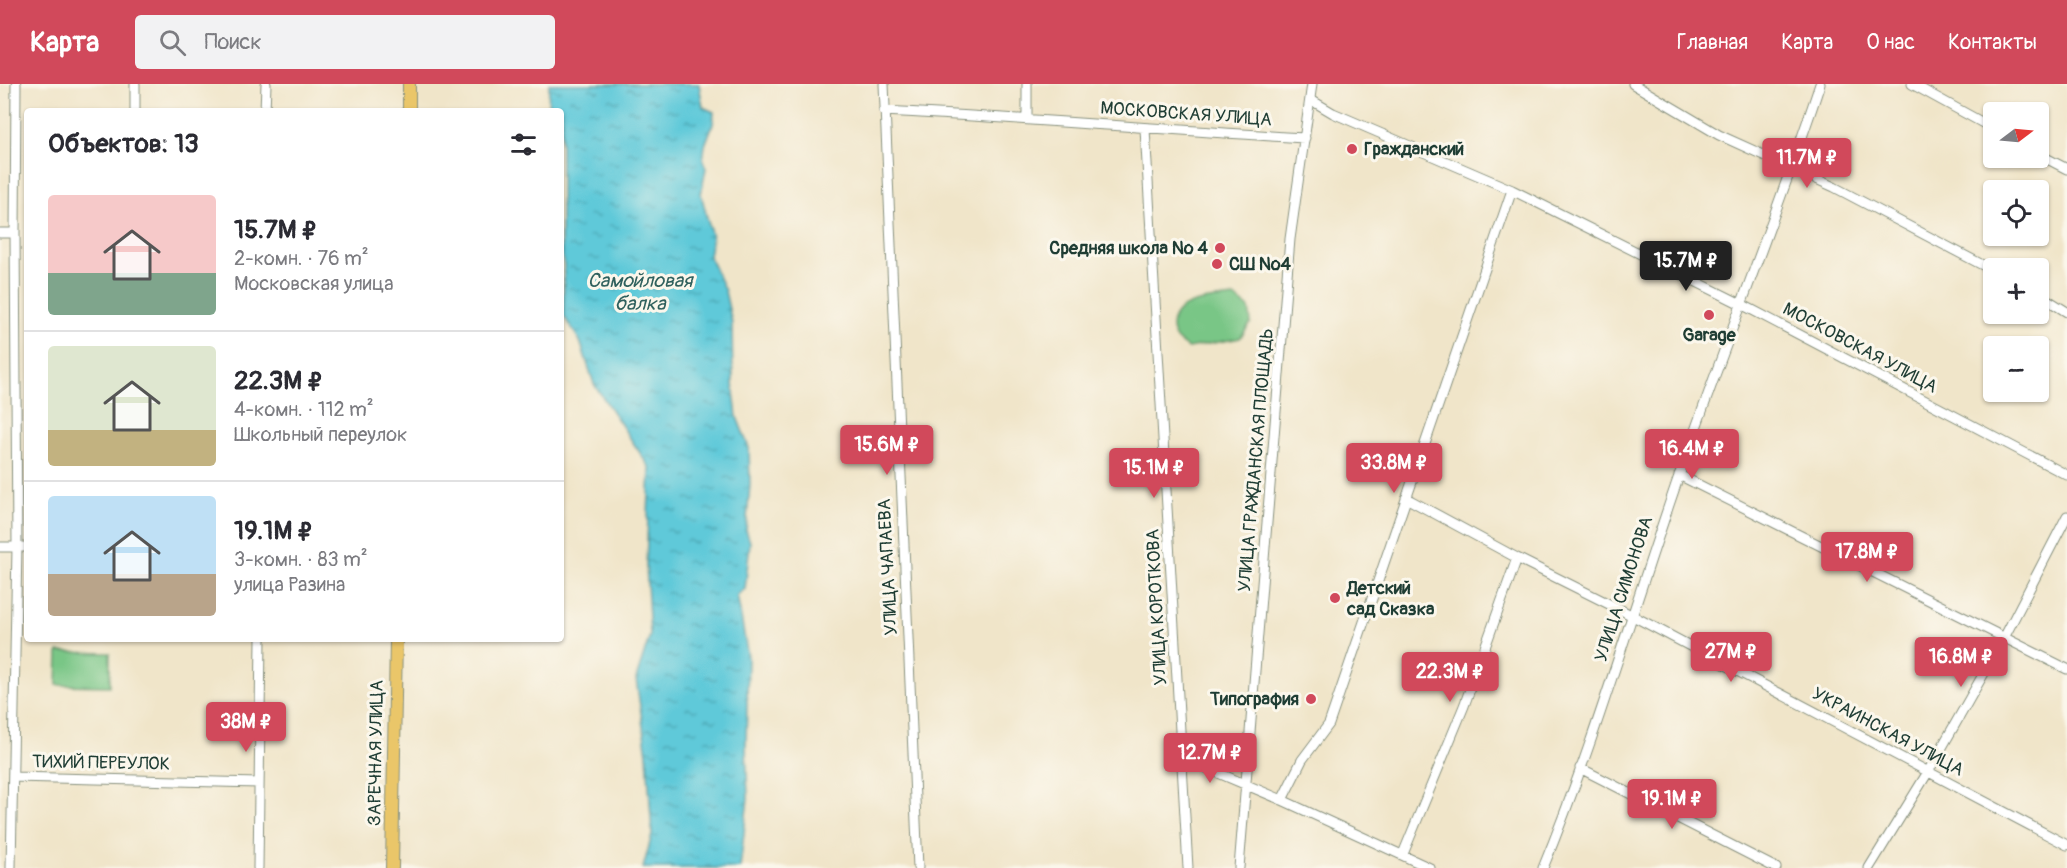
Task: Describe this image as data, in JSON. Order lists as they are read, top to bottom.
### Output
{
  "streets": {
    "main road": ["ЗАРЕЧНАЯ УЛИЦА"],
    "street": [
      "МОСКОВСКАЯ УЛИЦА",
      "УЛИЦА ГРАЖДАНСКАЯ ПЛОЩАДЬ",
      "УЛИЦА ЧАПАЕВА",
      "УЛИЦА СИМОНОВА",
      "УЛИЦА КОРОТКОВА",
      "УКРАИНСКАЯ УЛИЦА",
      "ТИХИЙ ПЕРЕУЛОК"
    ]
  },
  "crossings": [
    ["МОСКОВСКАЯ УЛИЦА", "УЛИЦА ГРАЖДАНСКАЯ ПЛОЩАДЬ"],
    ["МОСКОВСКАЯ УЛИЦА", "УЛИЦА ЧАПАЕВА"],
    ["МОСКОВСКАЯ УЛИЦА", "УЛИЦА СИМОНОВА"],
    ["МОСКОВСКАЯ УЛИЦА", "УЛИЦА КОРОТКОВА"],
    ["УЛИЦА СИМОНОВА", "УКРАИНСКАЯ УЛИЦА"]
  ],
  "water": ["Самойловая балка"],
  "places": [
    "Гражданский",
    "Средняя школа № 4",
    "СШ №4",
    "Garage",
    "Детский сад Сказка",
    "Типография"
  ],
  "north": "right",
  "page": {
    "header": "Карта",
    "search": "Поиск",
    "nav": [
      "Главная",
      "Карта",
      "О нас",
      "Контакты"
    ],
    "map_buttons": ["+", "−"],
    "heading": "Объектов: 13",
    "price": [
      "11.7M ₽",
      "15.7M ₽",
      "15.6M ₽",
      "16.4M ₽",
      "33.8M ₽",
      "15.1M ₽",
      "17.8M ₽",
      "27M ₽",
      "16.8M ₽",
      "22.3M ₽",
      "38M ₽",
      "12.7M ₽",
      "19.1M ₽"
    ],
    "list": [
      {
        "name": "15.7M ₽",
        "note": "2-комн. · 76 m² · Московская улица"
      },
      {
        "name": "22.3M ₽",
        "note": "4-комн. · 112 m² · Школьный переулок"
      },
      {
        "name": "19.1M ₽",
        "note": "3-комн. · 83 m² · улица Разина"
      }
    ]
  }
}
